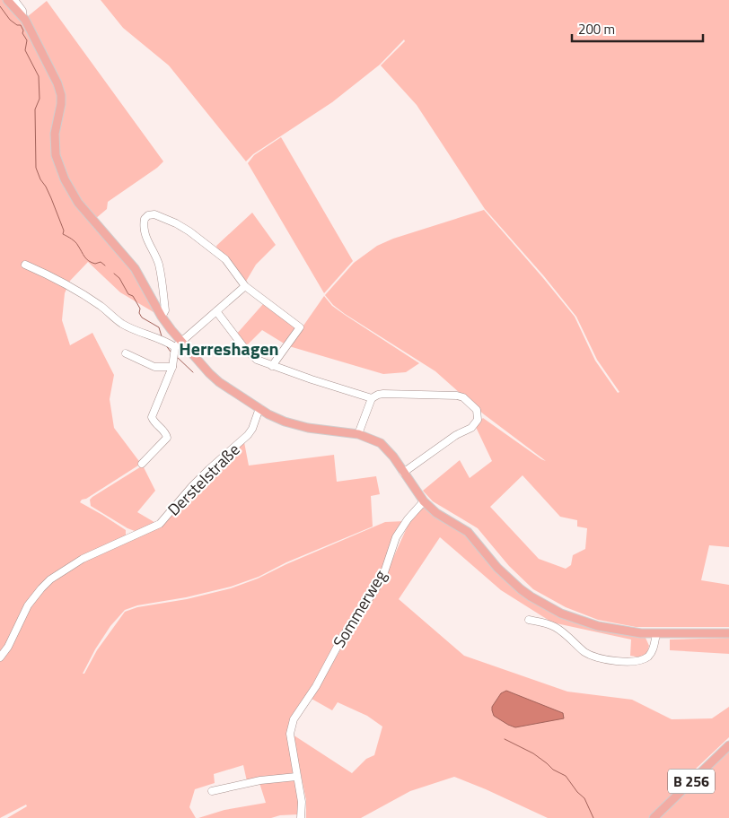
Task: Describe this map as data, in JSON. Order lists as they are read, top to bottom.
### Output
{
  "streets": {
    "main road": ["B 256"],
    "street": ["Derstelstraße", "Sommerweg"]
  },
  "districts": ["Herreshagen"],
  "scale_bar": "200 m"
}
